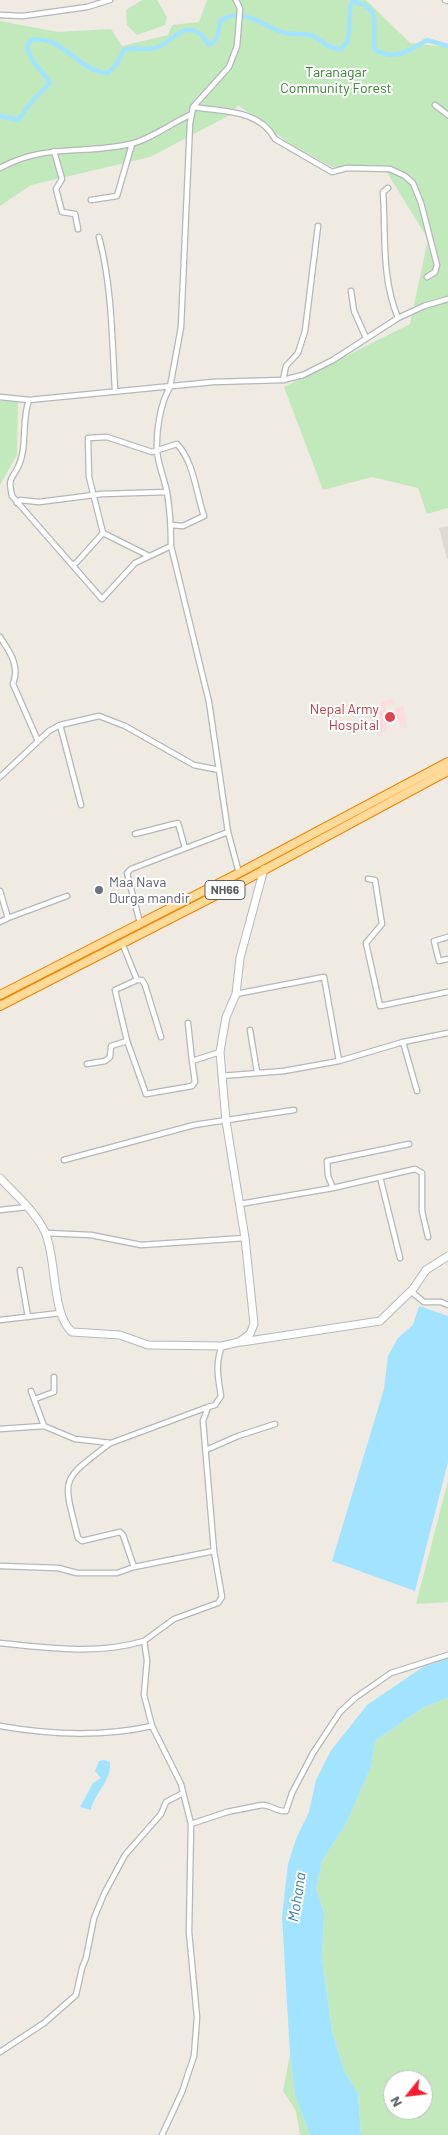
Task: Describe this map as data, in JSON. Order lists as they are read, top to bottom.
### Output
{
  "streets": {
    "highway": ["NH66"]
  },
  "water": ["Mohana"],
  "parks": ["Taranagar Community Forest"],
  "places": ["Nepal Army Hospital", "Maa Nava Durga mandir"],
  "north": "bottom left"
}
